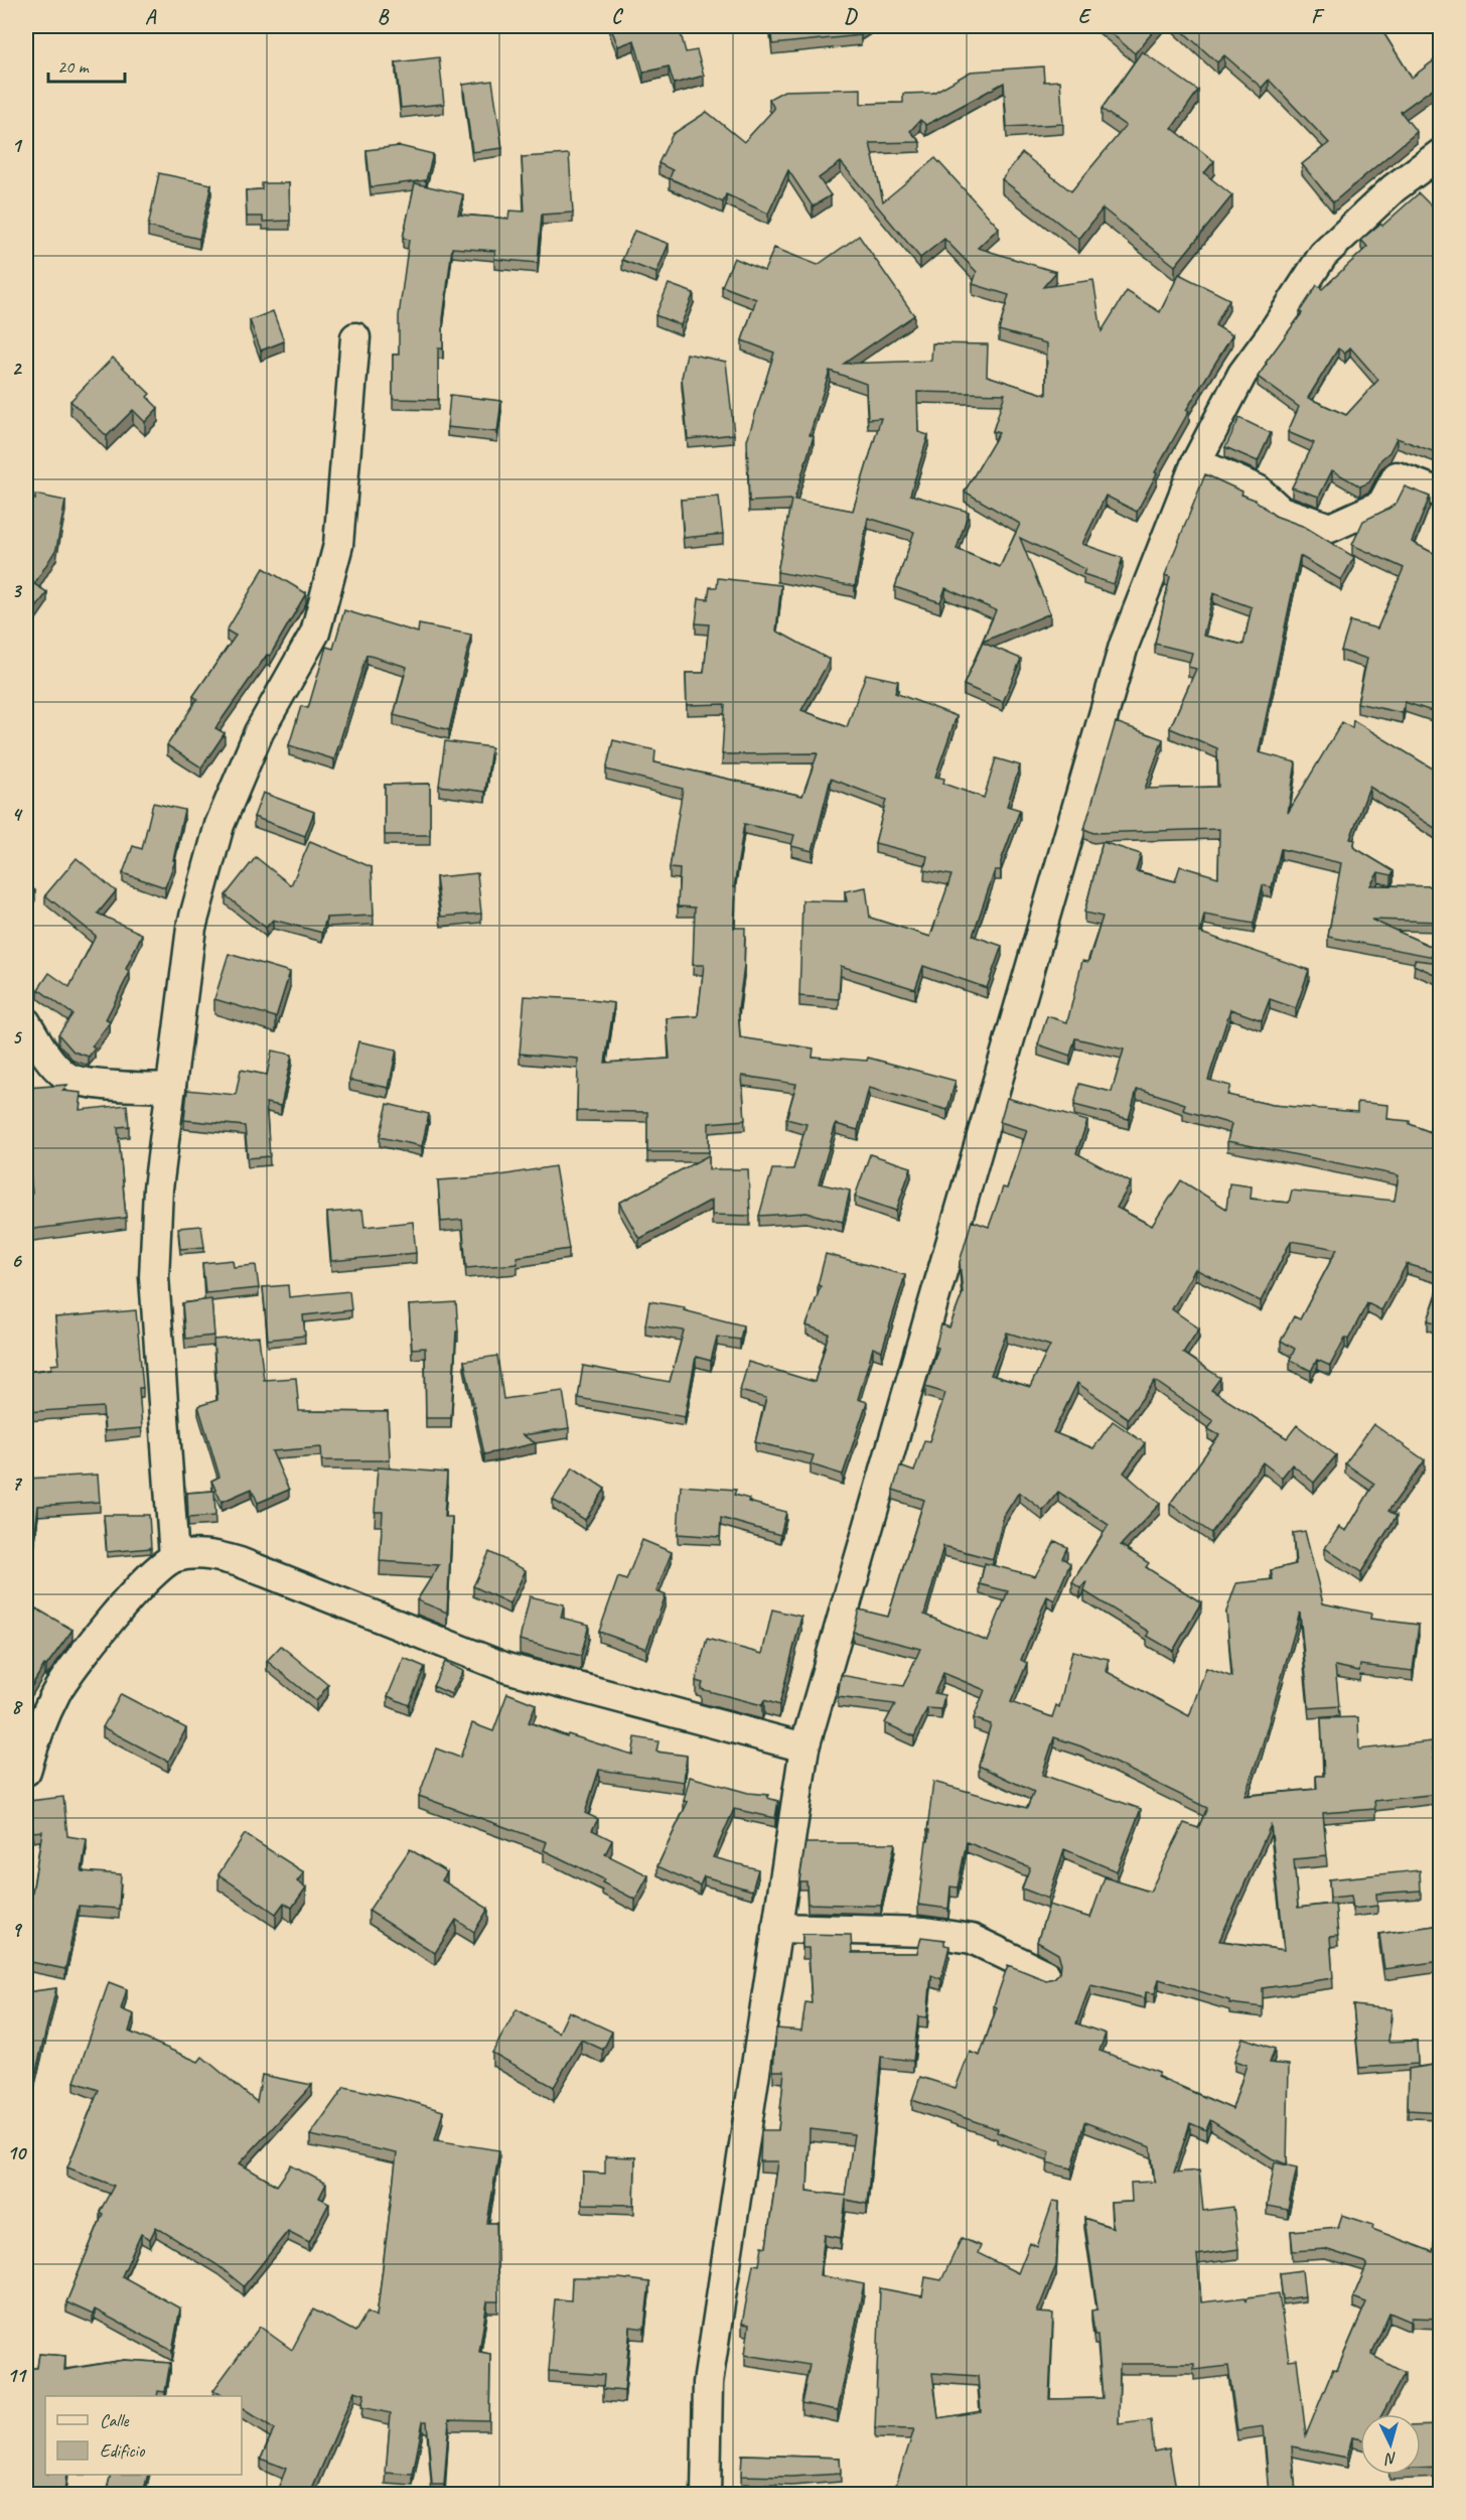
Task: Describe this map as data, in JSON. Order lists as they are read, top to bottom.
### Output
{
  "legend": ["Calle", "Edificio"],
  "scale_bar": "20 m",
  "north": "bottom",
  "grid": {
    "columns": [
      "A",
      "B",
      "C",
      "D",
      "E",
      "F"
    ],
    "rows": [
      "1",
      "2",
      "3",
      "4",
      "5",
      "6",
      "7",
      "8",
      "9",
      "10",
      "11"
    ]
  }
}
